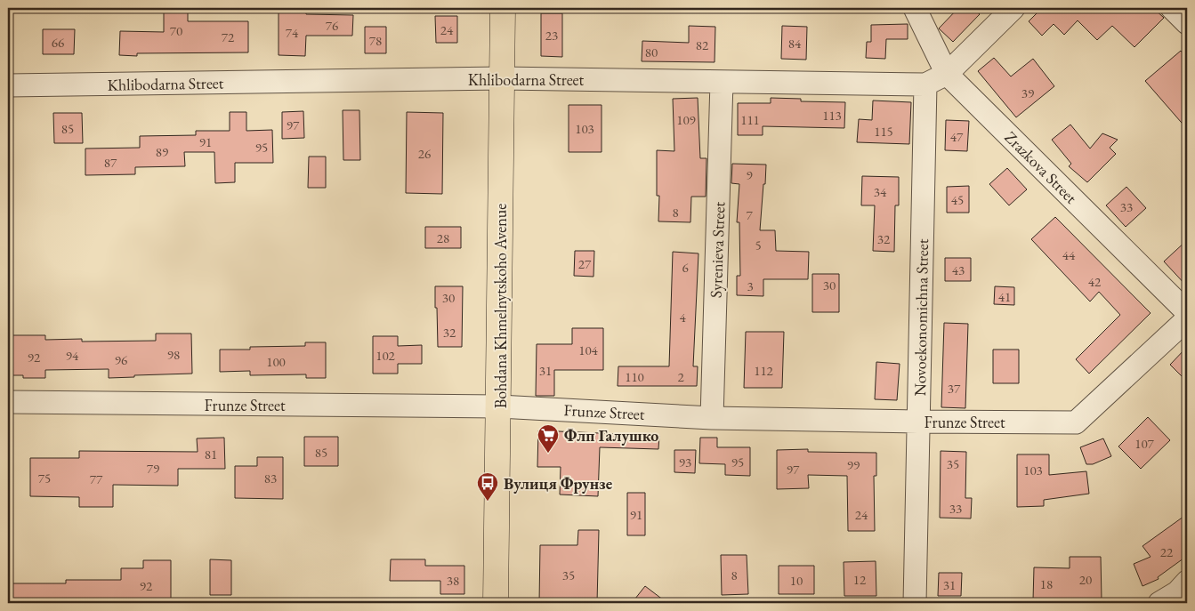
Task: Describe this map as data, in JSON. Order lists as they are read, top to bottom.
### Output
{
  "streets": {
    "main road": ["Bohdana Khmelnytskoho Avenue"],
    "street": [
      "Khlibodarna Street",
      "Zrazkova Street",
      "Syrenieva Street",
      "Novoekonomichna Street",
      "Frunze Street"
    ]
  },
  "crossings": [
    ["Khlibodarna Street", "Zrazkova Street"],
    ["Khlibodarna Street", "Syrenieva Street"],
    ["Khlibodarna Street", "Bohdana Khmelnytskoho Avenue"],
    ["Khlibodarna Street", "Novoekonomichna Street"],
    ["Syrenieva Street", "Frunze Street"],
    ["Bohdana Khmelnytskoho Avenue", "Frunze Street"],
    ["Novoekonomichna Street", "Frunze Street"]
  ],
  "places": {
    "supermarket": ["Флп Галушко"],
    "bus stop": ["Вулиця Фрунзе"]
  },
  "house_numbers": [
    "76",
    "24",
    "70",
    "74",
    "23",
    "72",
    "78",
    "66",
    "84",
    "82",
    "80",
    "39",
    "113",
    "109",
    "111",
    "97",
    "85",
    "103",
    "115",
    "47",
    "91",
    "95",
    "89",
    "26",
    "87",
    "9",
    "34",
    "45",
    "33",
    "8",
    "7",
    "28",
    "32",
    "5",
    "44",
    "27",
    "6",
    "43",
    "42",
    "30",
    "3",
    "41",
    "30",
    "4",
    "32",
    "104",
    "98",
    "94",
    "102",
    "92",
    "96",
    "100",
    "31",
    "112",
    "110",
    "2",
    "37",
    "107",
    "85",
    "81",
    "93",
    "95",
    "35",
    "99",
    "79",
    "97",
    "103",
    "75",
    "83",
    "77",
    "33",
    "91",
    "24",
    "22",
    "35",
    "8",
    "12",
    "20",
    "38",
    "10",
    "18",
    "31",
    "92"
  ]
}
